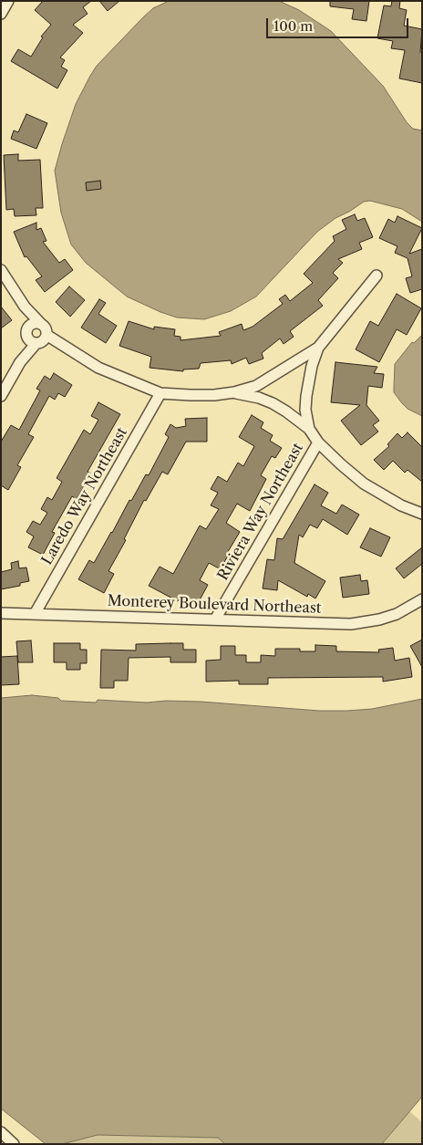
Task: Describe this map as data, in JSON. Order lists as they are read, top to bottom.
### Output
{
  "streets": {
    "street": ["Laredo Way Northeast", "Riviera Way Northeast", "Monterey Boulevard Northeast"]
  },
  "crossings": [
    ["Laredo Way Northeast", "Monterey Boulevard Northeast"],
    ["Riviera Way Northeast", "Monterey Boulevard Northeast"]
  ],
  "scale_bar": "100 m"
}
